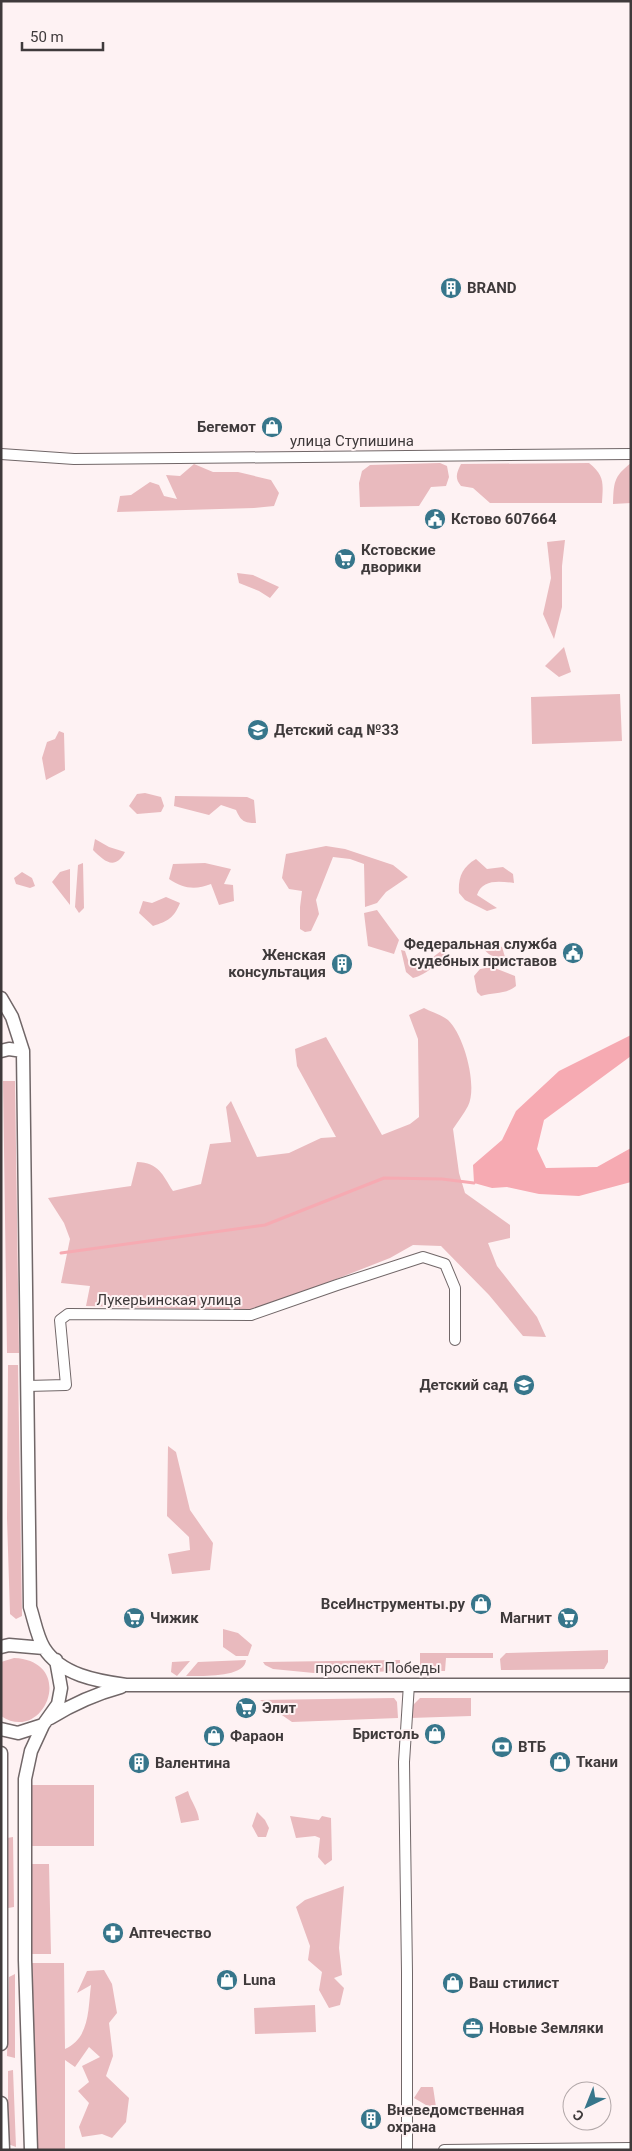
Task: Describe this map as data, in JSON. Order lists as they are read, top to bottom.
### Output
{
  "streets": {
    "street": ["улица Ступишина", "Лукерьинская улица", "проспект Победы"]
  },
  "places": {
    "building": [
      "BRAND",
      "Женская консультация",
      "Валентина",
      "Вневедомственная охрана"
    ],
    "shop": [
      "Бегемот",
      "ВсеИнструменты.ру",
      "Бристоль",
      "Фараон",
      "Ткани",
      "Luna",
      "Ваш стилист"
    ],
    "public building": ["Кстово 607664", "Федеральная служба судебных приставов"],
    "supermarket": [
      "Кстовские дворики",
      "Чижик",
      "Магнит",
      "Элит"
    ],
    "school or university": ["Детский сад №33", "Детский сад"],
    "bank": ["ВТБ"],
    "pharmacy": ["Аптечество"],
    "office": ["Новые Земляки"]
  },
  "scale_bar": "50 m",
  "north": "bottom left"
}
